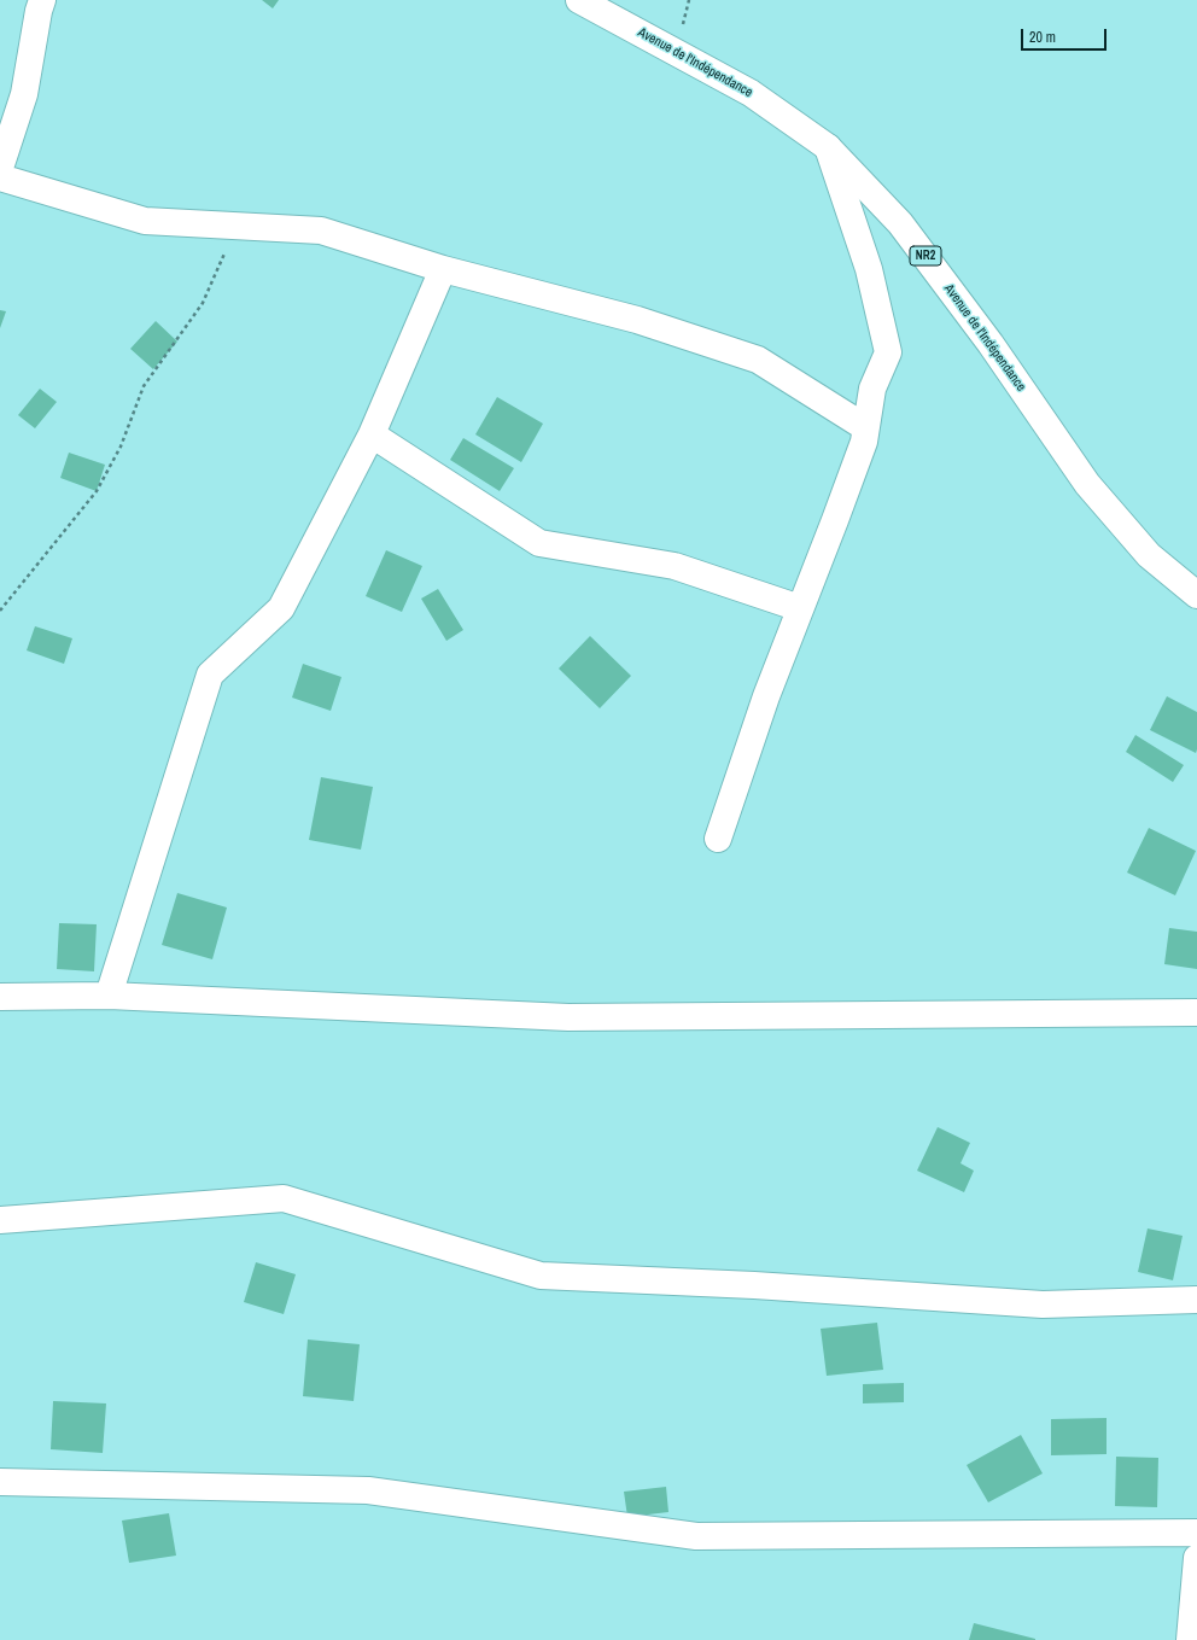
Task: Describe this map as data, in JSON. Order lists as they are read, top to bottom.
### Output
{
  "streets": {
    "main road": ["Avenue de l'Indépendance", "NR2"]
  },
  "scale_bar": "20 m"
}
